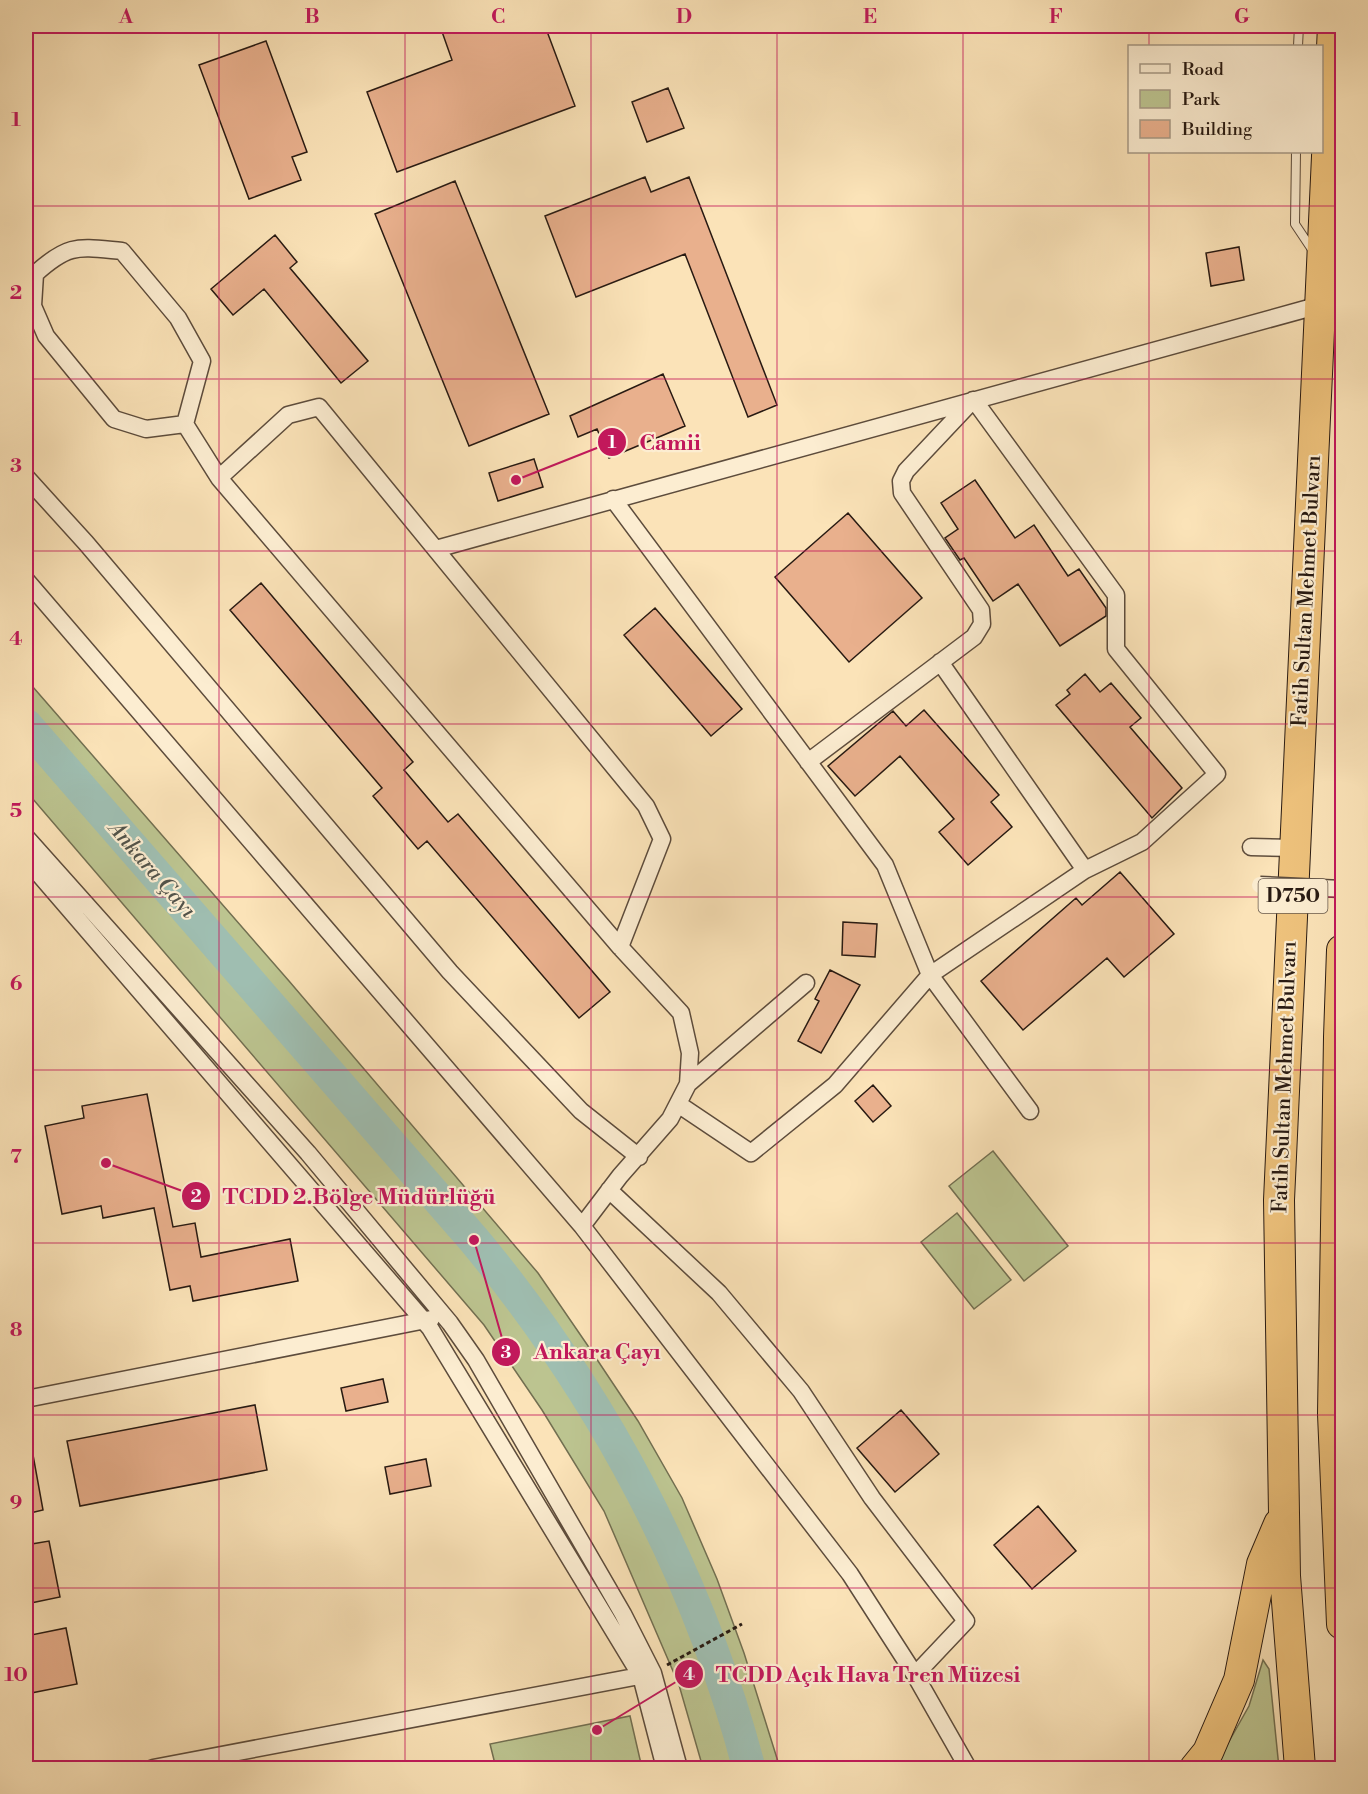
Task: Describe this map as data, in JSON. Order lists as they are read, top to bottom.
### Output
{
  "streets": {
    "highway": ["Fatih Sultan Mehmet Bulvarı", "D750"]
  },
  "water": ["Ankara Çayı"],
  "places": [
    "Camii",
    "TCDD 2.Bölge Müdürlüğü",
    "Ankara Çayı",
    "TCDD Açık Hava Tren Müzesi"
  ],
  "legend": ["Road", "Park", "Building"],
  "grid": {
    "columns": [
      "A",
      "B",
      "C",
      "D",
      "E",
      "F",
      "G"
    ],
    "rows": [
      "1",
      "2",
      "3",
      "4",
      "5",
      "6",
      "7",
      "8",
      "9",
      "10"
    ]
  }
}
